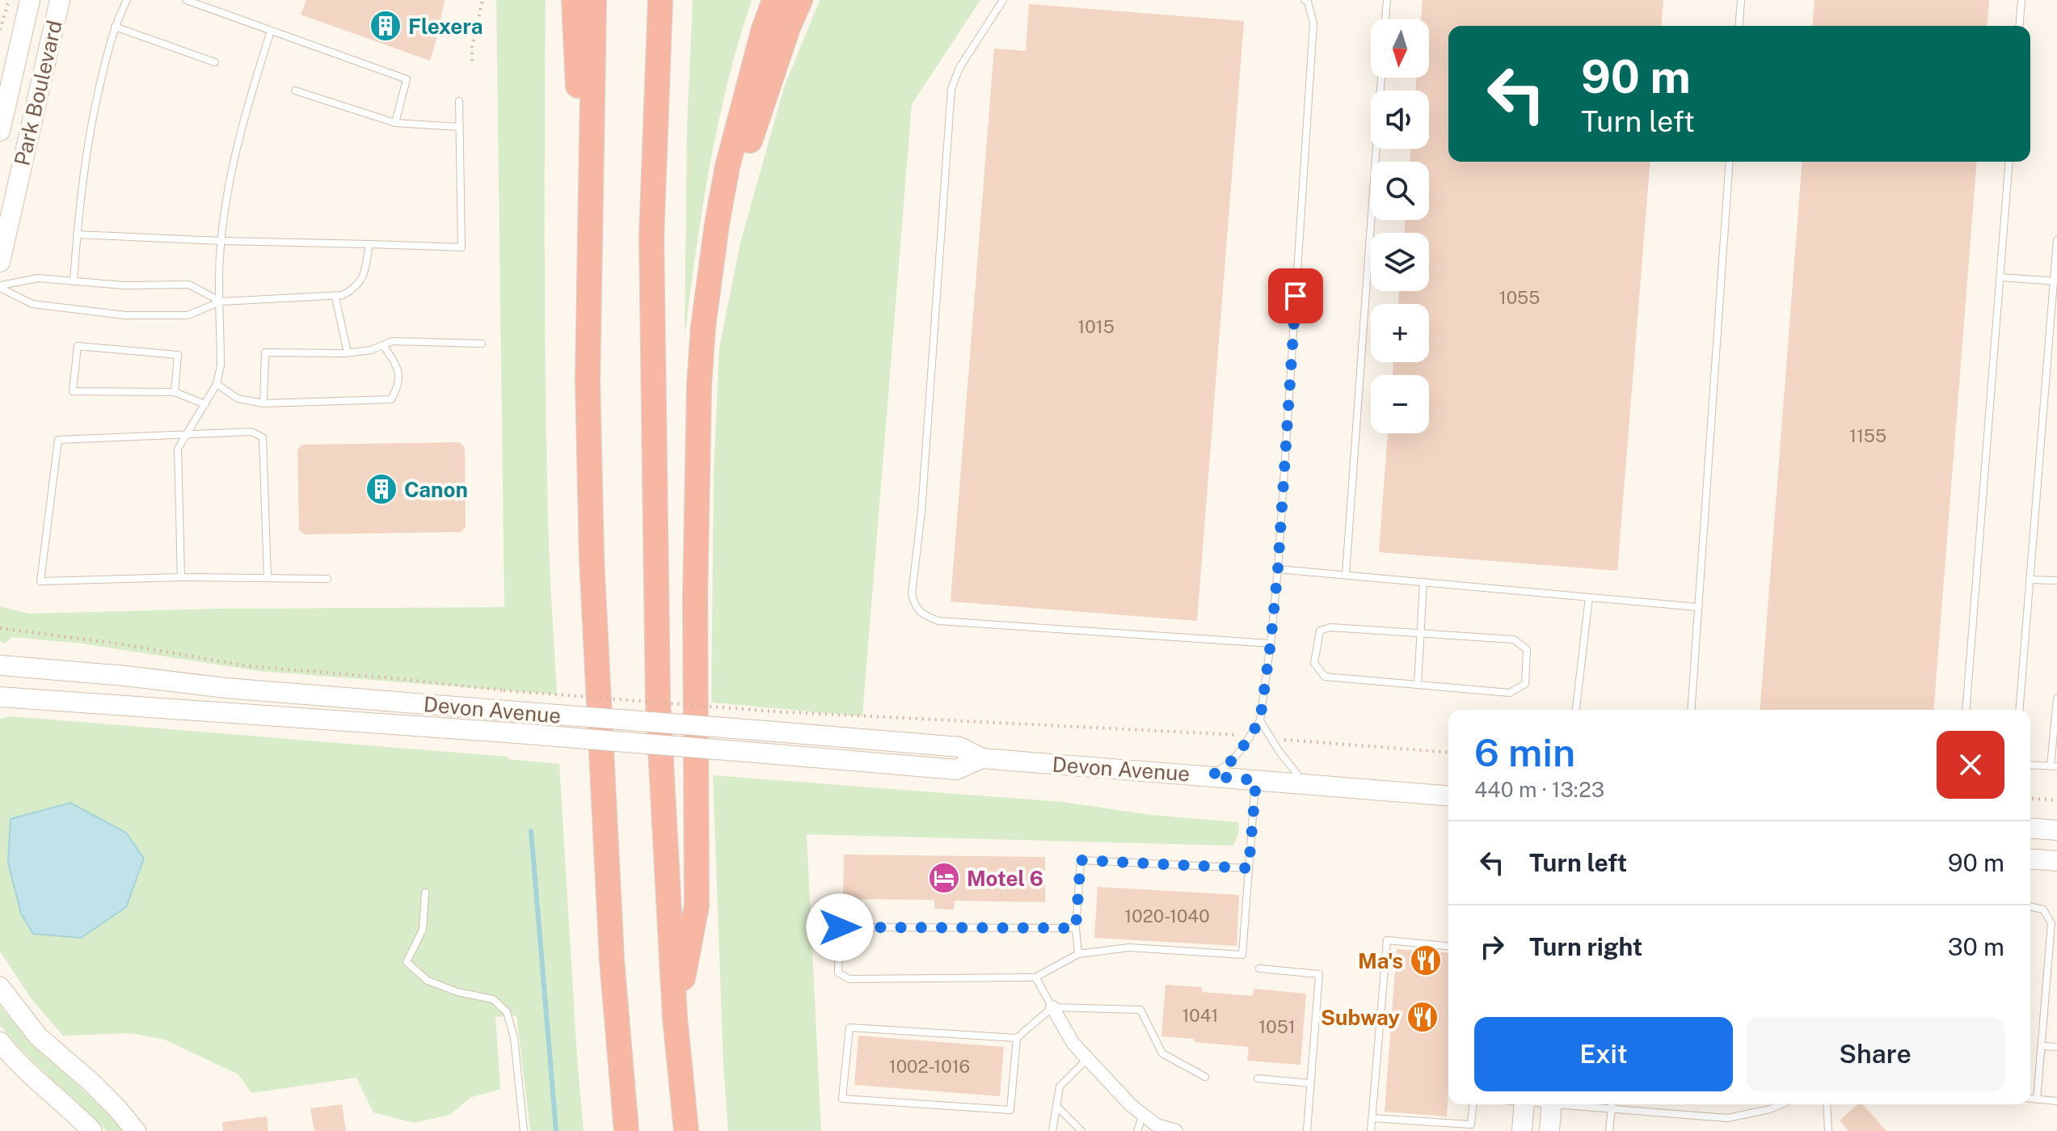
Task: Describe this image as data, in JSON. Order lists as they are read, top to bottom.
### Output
{
  "streets": {
    "main road": ["Park Boulevard", "Devon Avenue"]
  },
  "places": {
    "building": ["Flexera", "Canon"],
    "hotel": ["Motel 6"],
    "restaurant": ["Ma's", "Subway"]
  },
  "house_numbers": [
    "1055",
    "1015",
    "1155",
    "1020-1040",
    "1041",
    "1051",
    "1002-1016"
  ],
  "north": "bottom",
  "page": {
    "map_buttons": ["+", "−"],
    "turn": ["90 m", "Turn left"],
    "heading": ["6 min", "440 m · 13:23"],
    "list": [
      {
        "name": "Turn left",
        "value": "90 m"
      },
      {
        "name": "Turn right",
        "value": "30 m"
      }
    ],
    "buttons": ["Exit", "Share"]
  }
}
